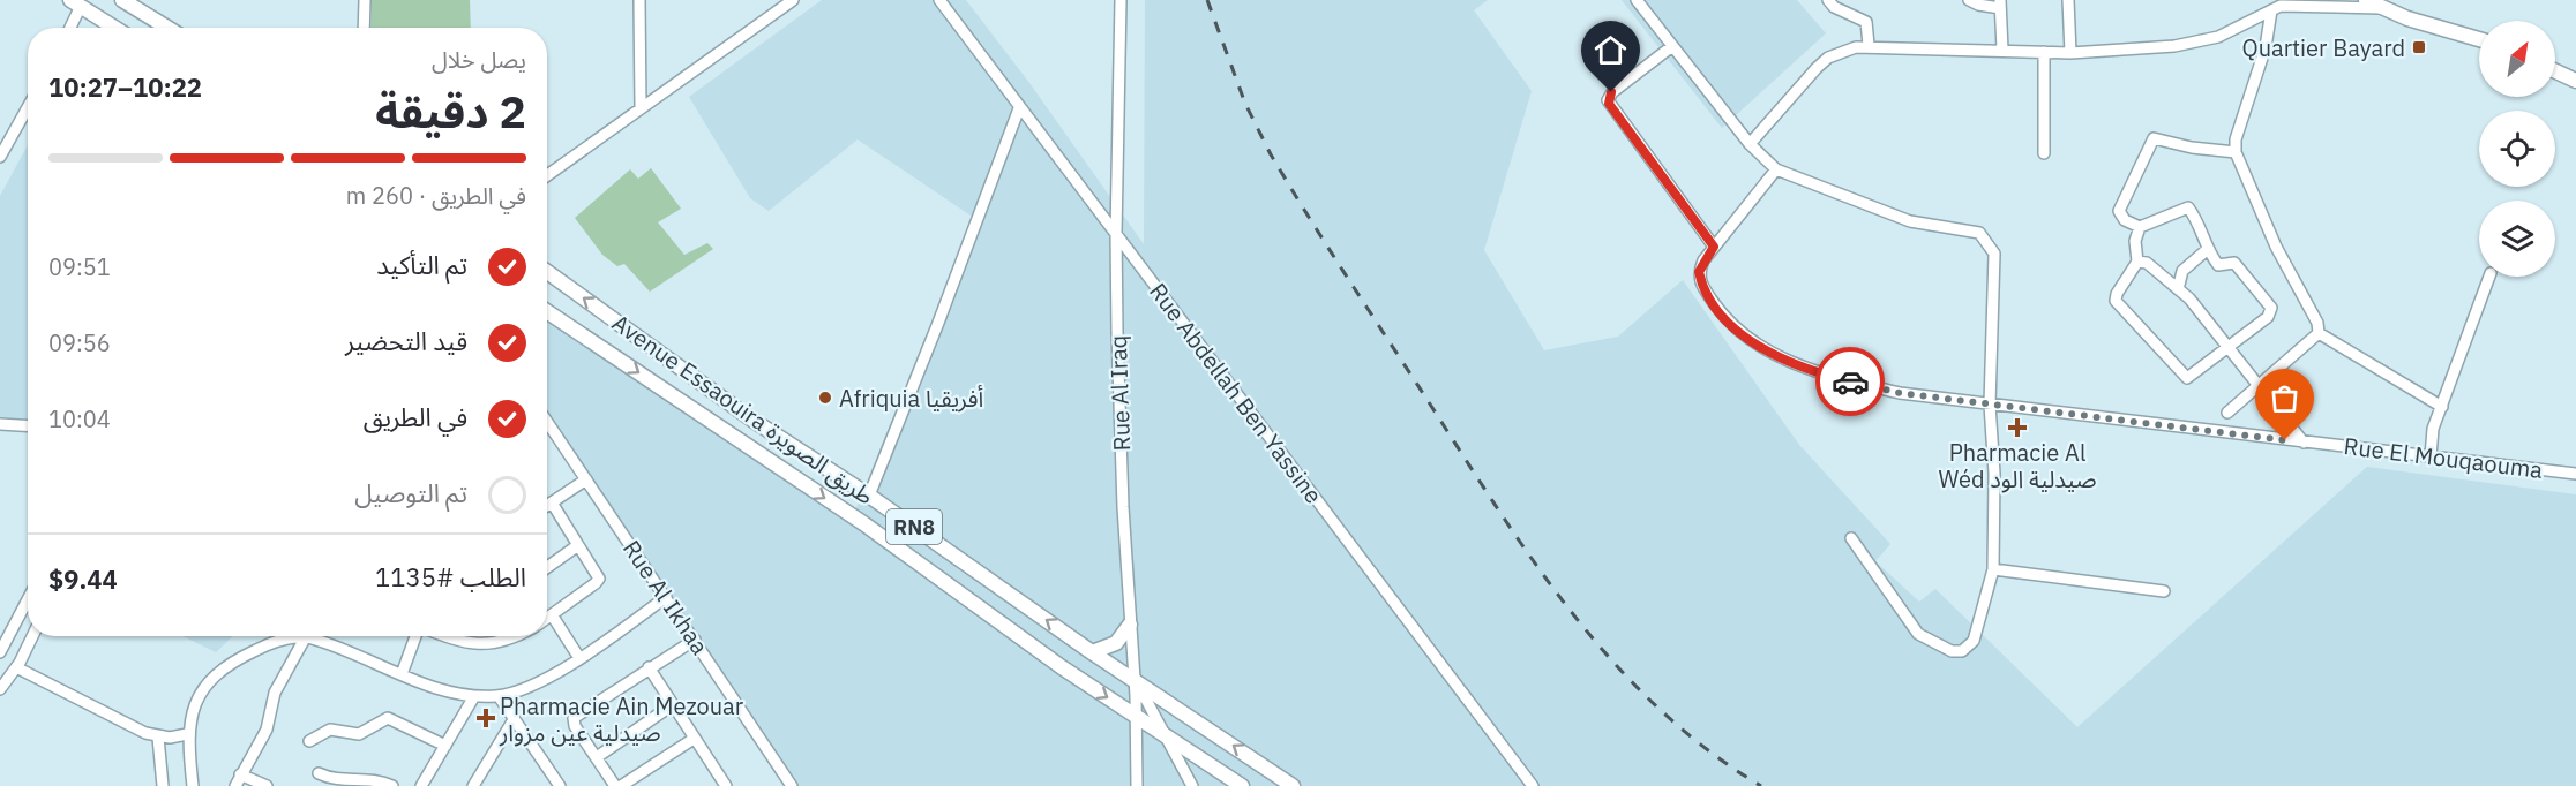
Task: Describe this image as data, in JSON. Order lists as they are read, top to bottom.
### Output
{
  "streets": {
    "main road": ["Avenue Essaouira طريق الصويرة", "RN8"],
    "street": [
      "Rue Al Iraq",
      "Rue Abdellah Ben Yassine",
      "Rue El Mouqaouma",
      "Rue Al Ikhaa"
    ]
  },
  "crossings": [
    ["Rue Al Iraq", "Rue Abdellah Ben Yassine"],
    ["Rue Al Iraq", "Avenue Essaouira طريق الصويرة"]
  ],
  "places": {
    "transit": ["Quartier Bayard"],
    "other": ["Afriquia أفريقيا"],
    "health": ["Pharmacie Al Wéd صيدلية الود", "Pharmacie Ain Mezouar صيدلية عين مزوار"]
  },
  "north": "top right",
  "page": {
    "heading": ["2 دقيقة", "يصل خلال", "10:22–10:27"],
    "panel": ["الطلب #1135", "$9.44"],
    "bar": "في الطريق · 260 m",
    "list": [
      ["تم التأكيد", "09:51"],
      ["قيد التحضير", "09:56"],
      ["في الطريق", "10:04"],
      "تم التوصيل"
    ]
  }
}
